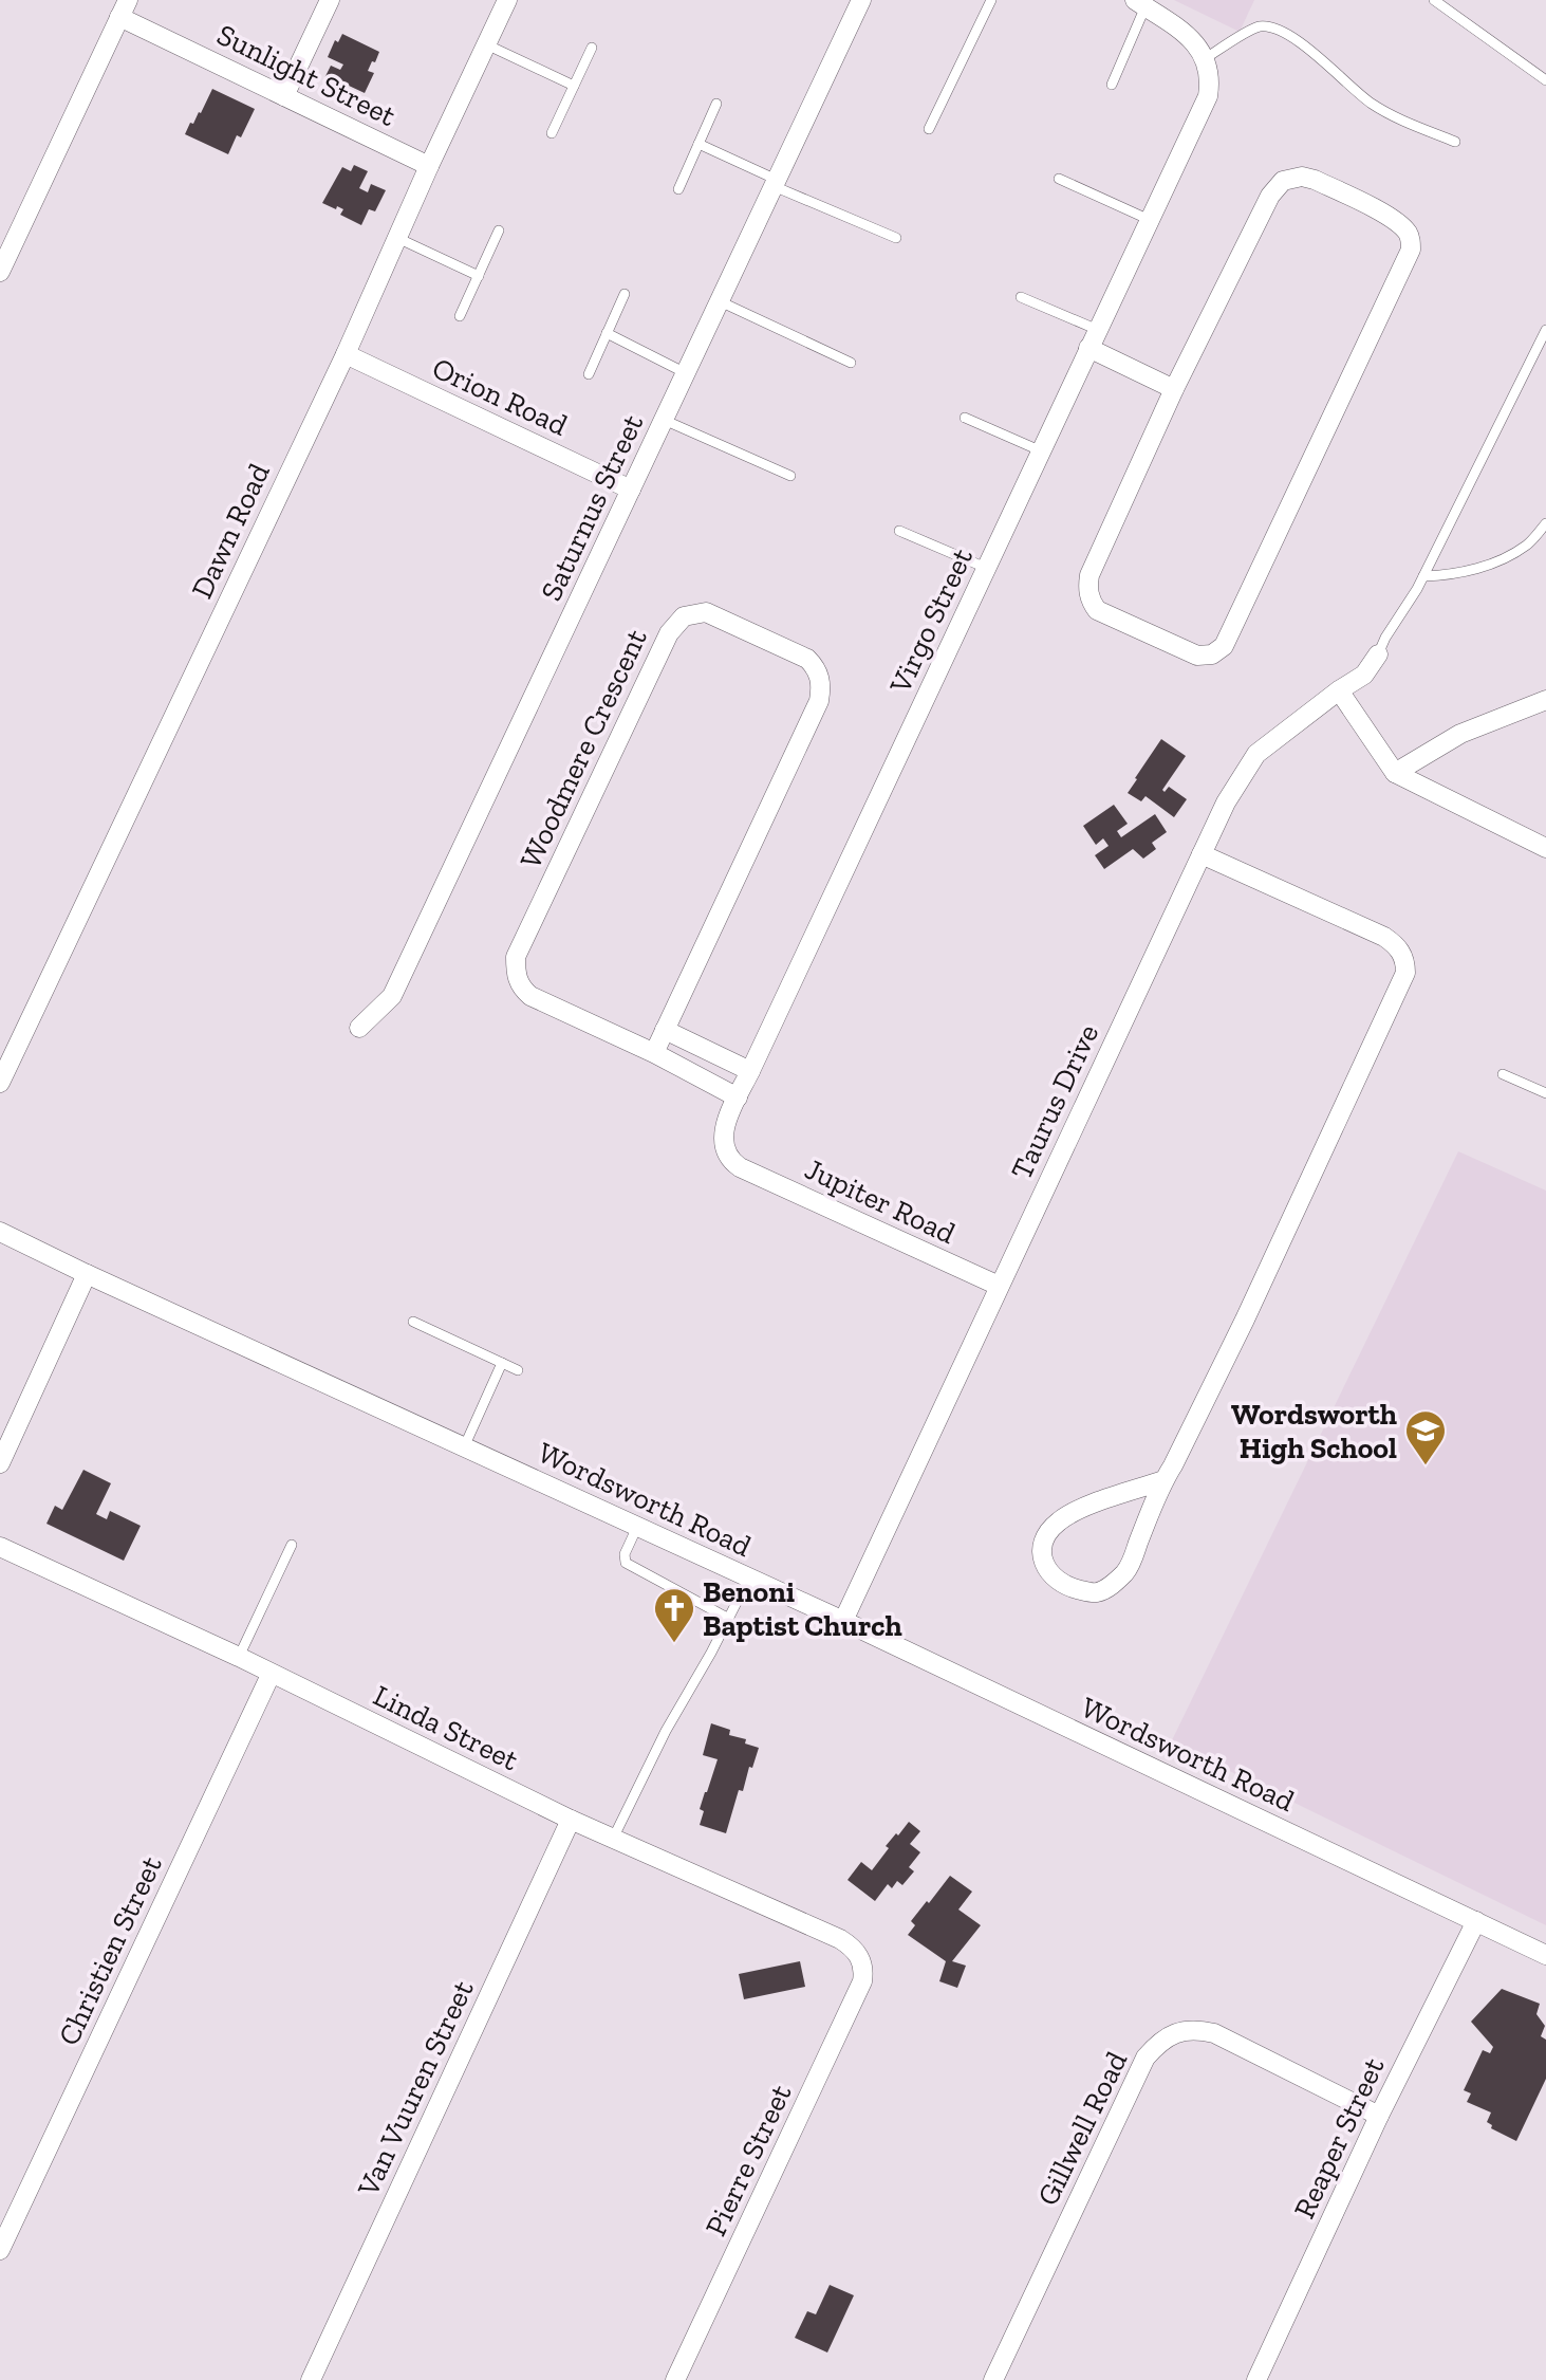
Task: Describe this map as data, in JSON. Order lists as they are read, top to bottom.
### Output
{
  "streets": {
    "street": [
      "Sunlight Street",
      "Orion Road",
      "Saturnus Street",
      "Dawn Road",
      "Virgo Street",
      "Woodmere Crescent",
      "Taurus Drive",
      "Jupiter Road",
      "Wordsworth Road",
      "Linda Street",
      "Christien Street",
      "Van Vuuren Street",
      "Gillwell Road",
      "Reaper Street",
      "Pierre Street"
    ]
  },
  "crossings": [
    ["Sunlight Street", "Dawn Road"],
    ["Orion Road", "Saturnus Street"],
    ["Orion Road", "Dawn Road"],
    ["Virgo Street", "Woodmere Crescent"],
    ["Virgo Street", "Jupiter Road"],
    ["Taurus Drive", "Jupiter Road"],
    ["Taurus Drive", "Wordsworth Road"],
    ["Wordsworth Road", "Reaper Street"],
    ["Linda Street", "Christien Street"],
    ["Linda Street", "Van Vuuren Street"],
    ["Linda Street", "Pierre Street"],
    ["Gillwell Road", "Reaper Street"]
  ],
  "places": {
    "school or university": ["Wordsworth High School"],
    "church": ["Benoni Baptist Church"]
  }
}
